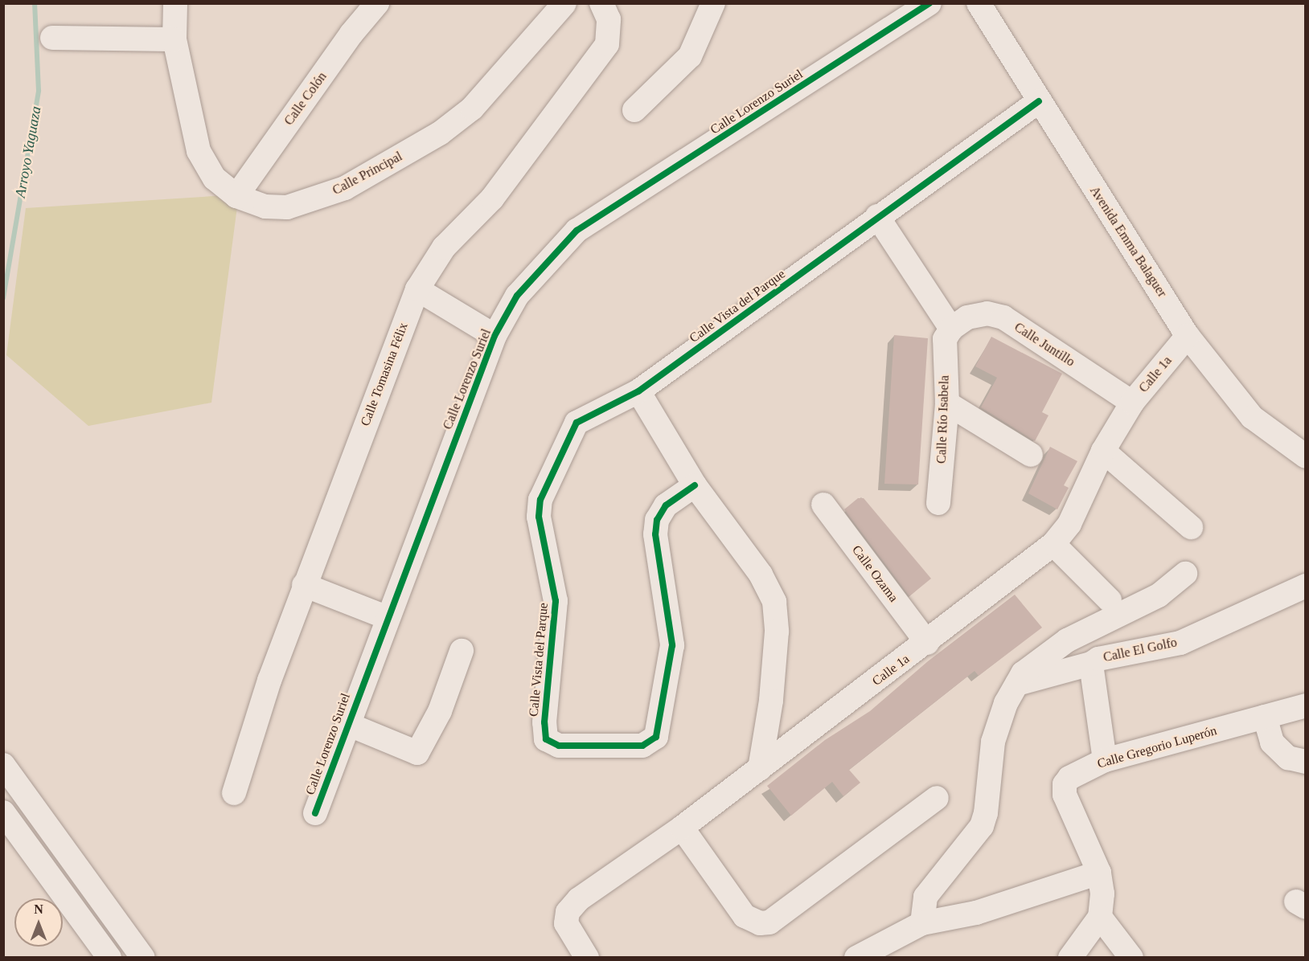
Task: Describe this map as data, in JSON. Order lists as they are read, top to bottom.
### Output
{
  "streets": {
    "street": [
      "Calle Colón",
      "Calle Lorenzo Suriel",
      "Calle Principal",
      "Avenida Emma Balaguer",
      "Calle Vista del Parque",
      "Calle Juntillo",
      "Calle Tomasina Félix",
      "Calle 1a",
      "Calle Río Isabela",
      "Calle Ozama",
      "Calle El Golfo",
      "Calle Gregorio Luperón"
    ]
  },
  "crossings": [
    ["Calle Colón", "Calle Principal"],
    ["Avenida Emma Balaguer", "Calle Vista del Parque"],
    ["Avenida Emma Balaguer", "Calle 1a"],
    ["Calle Juntillo", "Calle 1a"],
    ["Calle Juntillo", "Calle Río Isabela"],
    ["Calle 1a", "Calle Ozama"],
    ["Calle El Golfo", "Calle Gregorio Luperón"]
  ],
  "water": ["Arroyo Yaguaza"],
  "north": "top"
}
